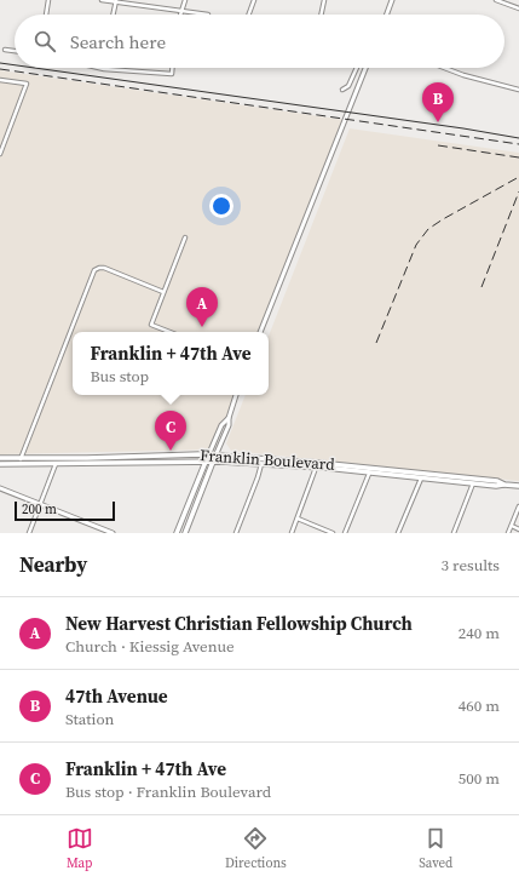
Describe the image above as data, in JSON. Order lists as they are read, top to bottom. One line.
{"streets":{"main road":["Franklin Boulevard"]},"scale_bar":"200 m","page":{"search":"Search here","pins":["B","A","C"],"popup":["Franklin + 47th Ave","Bus stop"],"scale":"200 m","heading":["Nearby","3 results"],"list":[{"mark":"A","name":"New Harvest Christian Fellowship Church","note":"Church · Kiessig Avenue","value":"240 m"},{"mark":"B","name":"47th Avenue","note":"Station","value":"460 m"},{"mark":"C","name":"Franklin + 47th Ave","note":"Bus stop · Franklin Boulevard","value":"500 m"}],"nav":["Map","Directions","Saved"]}}
